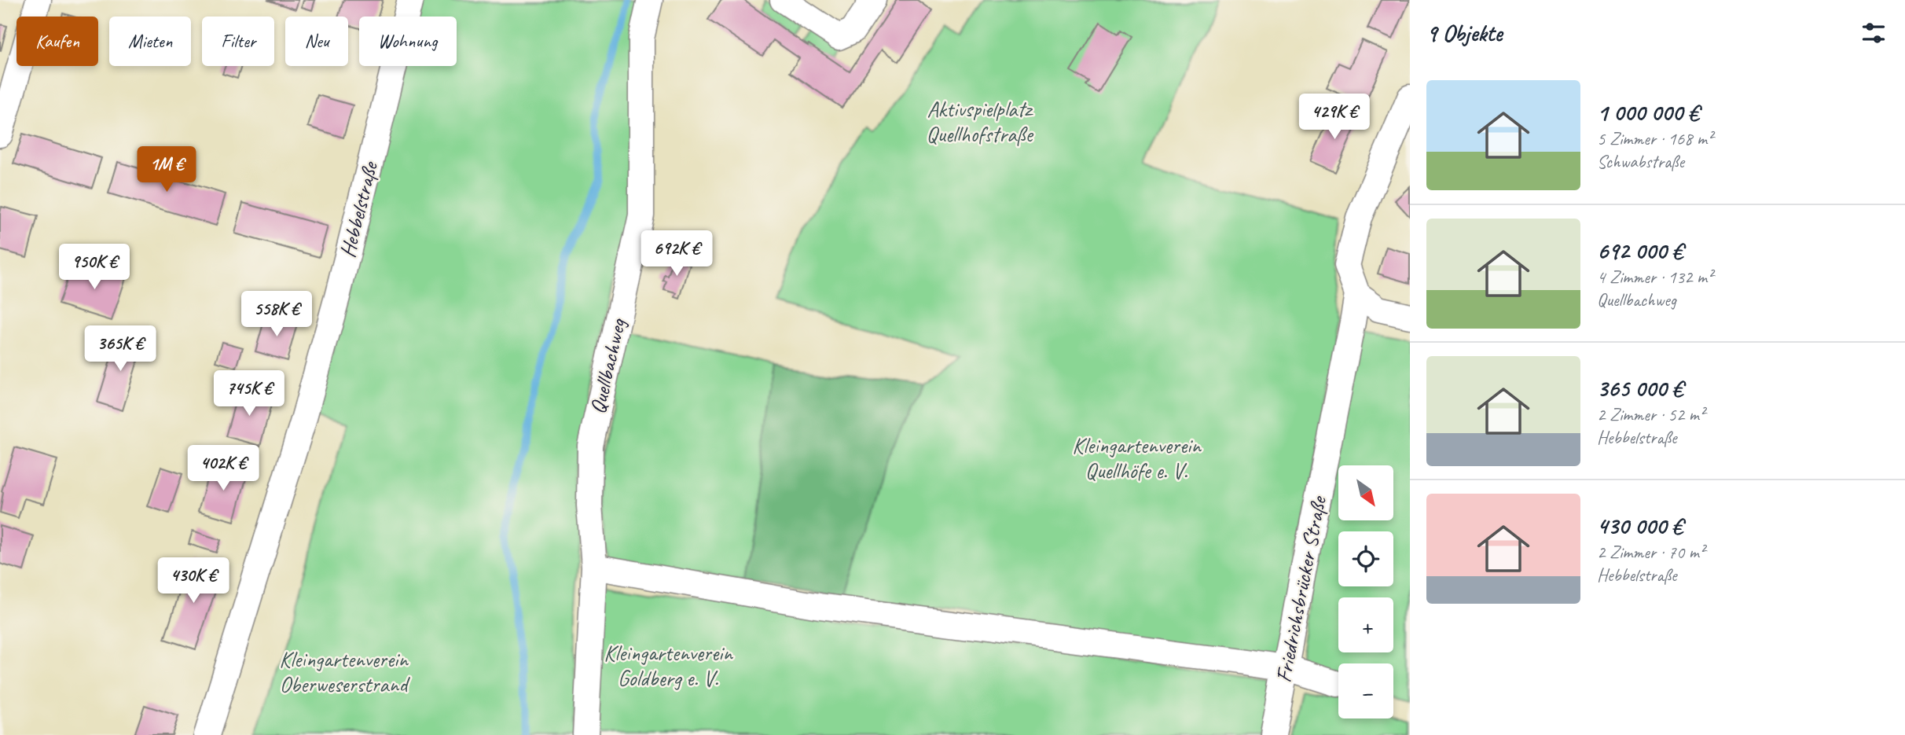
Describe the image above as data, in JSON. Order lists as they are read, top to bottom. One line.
{"streets":{"street":["Hebbelstraße","Quellbachweg","Friedrichsbrücker Straße"]},"parks":["Aktivspielplatz Quellhofstraße","Kleingartenverein Quellhöfe e. V.","Kleingartenverein Goldberg e. V.","Kleingartenverein Oberweserstrand"],"north":"bottom right","page":{"heading":"9 Objekte","chip":["Kaufen","Mieten","Filter","Neu","Wohnung"],"list":[{"name":"1 000 000 €","note":"5 Zimmer · 168 m² · Schwabstraße"},{"name":"692 000 €","note":"4 Zimmer · 132 m² · Quellbachweg"},{"name":"365 000 €","note":"2 Zimmer · 52 m² · Hebbelstraße"},{"name":"430 000 €","note":"2 Zimmer · 70 m² · Hebbelstraße"}],"price":["429K €","1M €","692K €","950K €","558K €","365K €","745K €","402K €","430K €"],"map_buttons":["+","−"]}}
